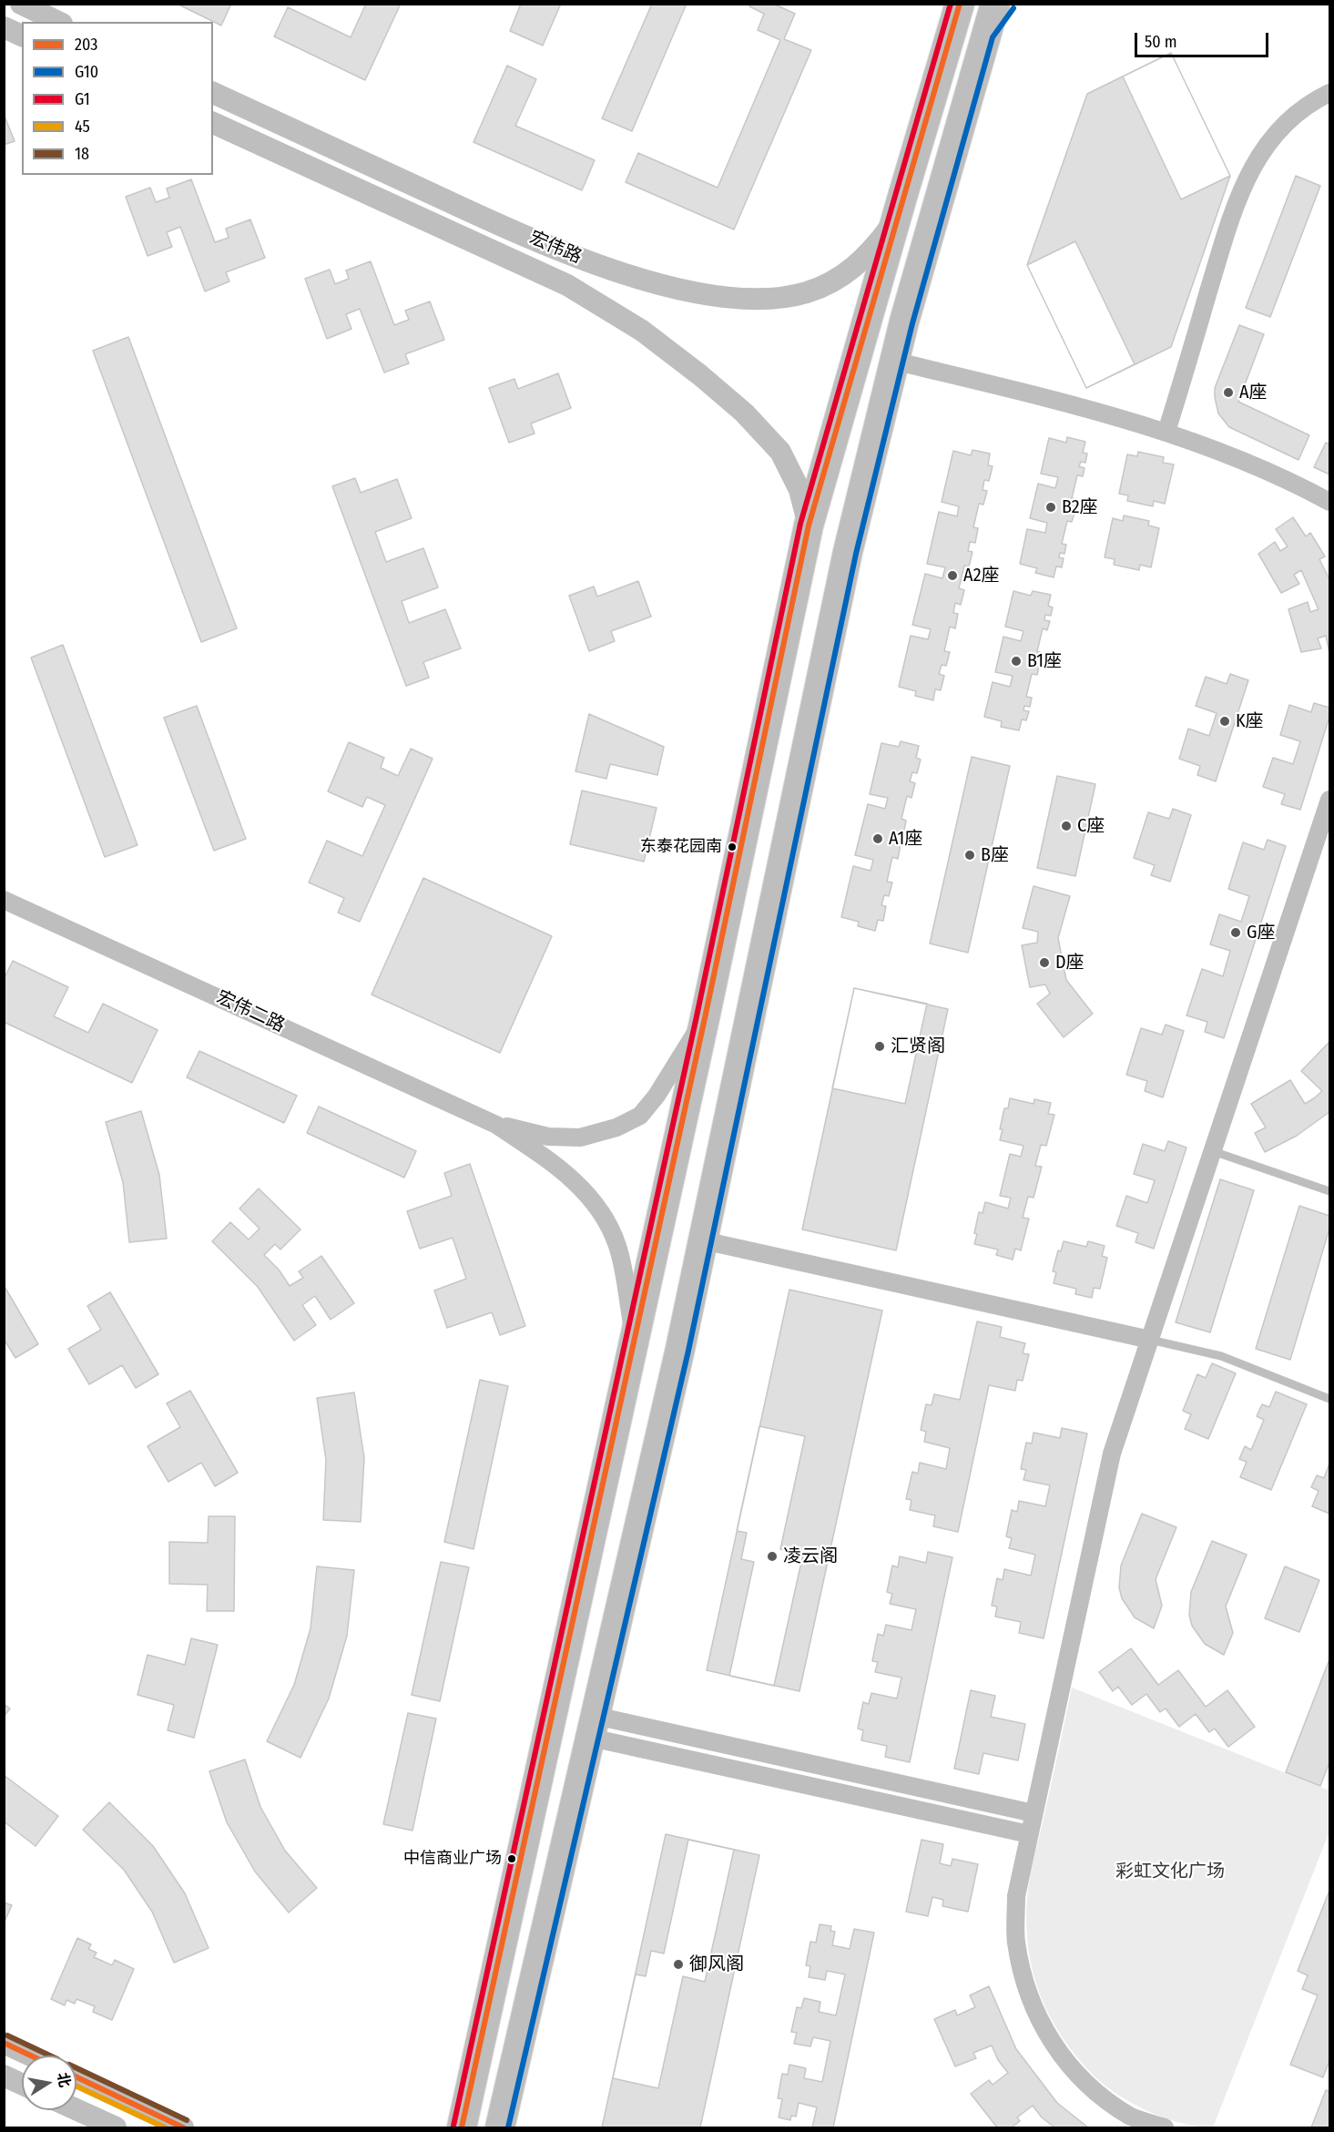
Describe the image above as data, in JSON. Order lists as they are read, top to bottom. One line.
{"streets":{"street":["宏伟路","宏伟二路"]},"parks":["彩虹文化广场"],"places":["A座","B2座","A2座","B1座","K座","C座","A1座","东泰花园南","B座","G座","D座","汇贤阁","凌云阁","中信商业广场","御风阁"],"lines":["transit line 203","transit line G1","transit line G10","transit line 18","transit line 45"],"legend":["203","G10","G1","45","18"],"scale_bar":"50 m","north":"right"}
